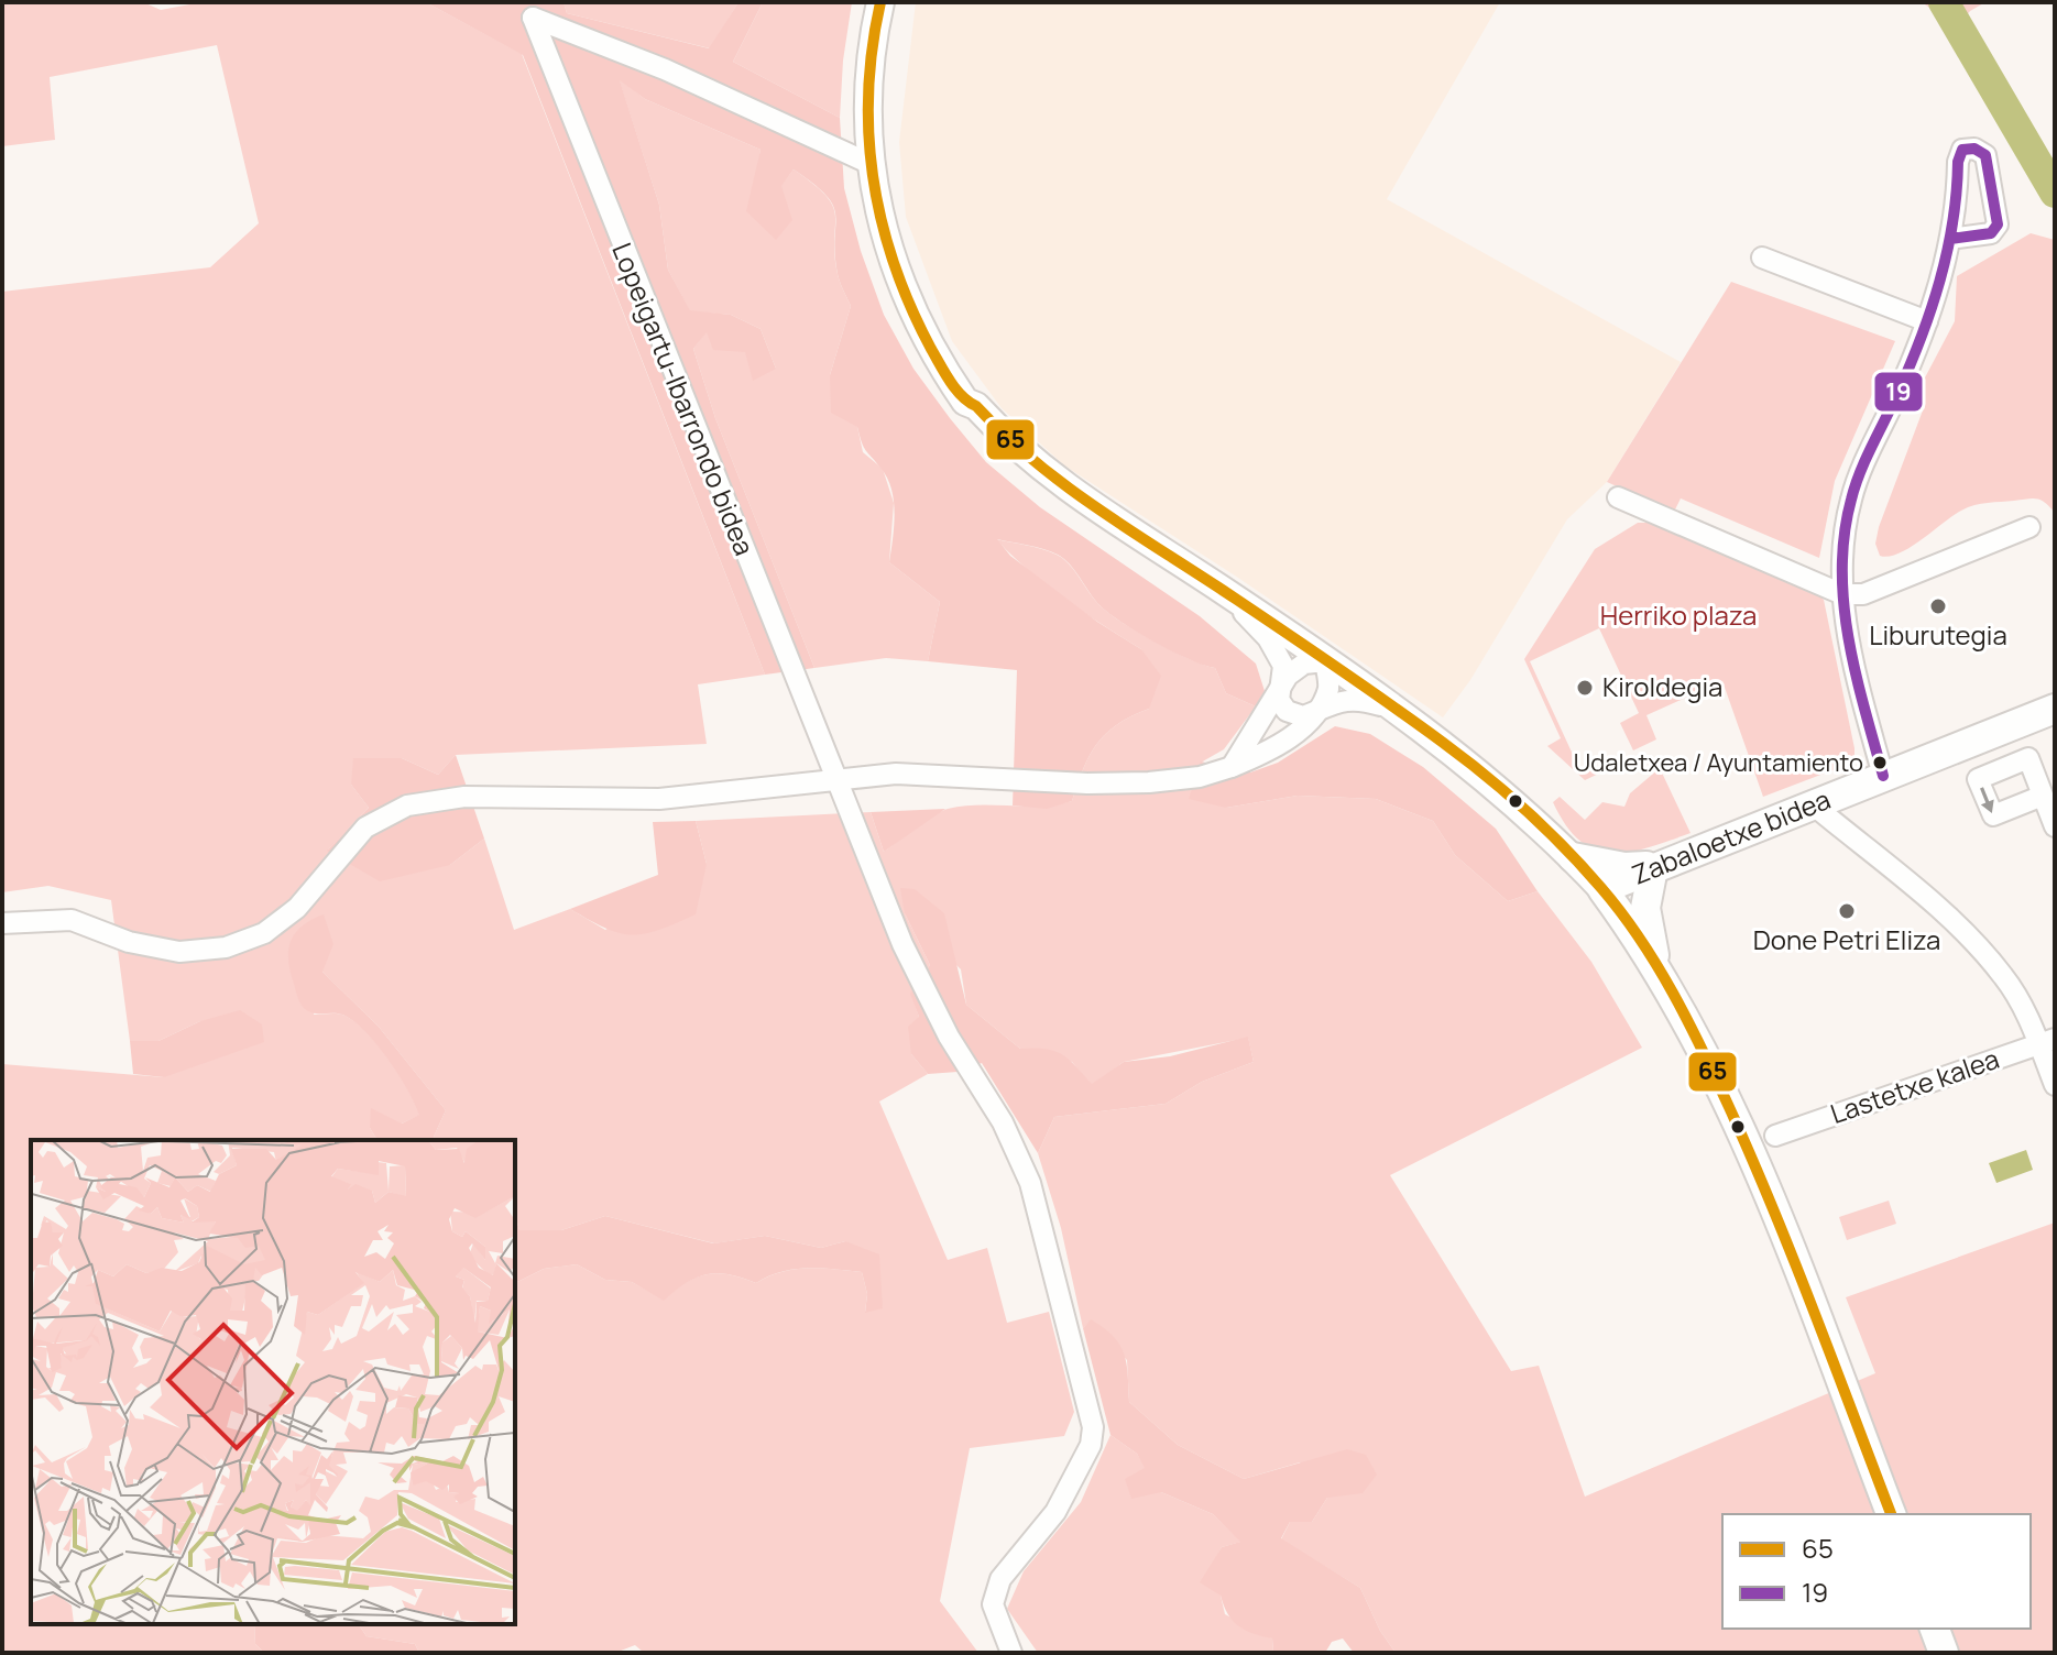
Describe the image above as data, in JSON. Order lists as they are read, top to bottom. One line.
{"streets":{"main road":["Zabaloetxe bidea"],"street":["Lopeigartu-Ibarrondo bidea","Lastetxe kalea"]},"parks":["Herriko plaza"],"places":["Liburutegia","Kiroldegia","Udaletxea / Ayuntamiento","Done Petri Eliza"],"lines":["transit line 65","transit line 19"],"legend":["65","19"]}
